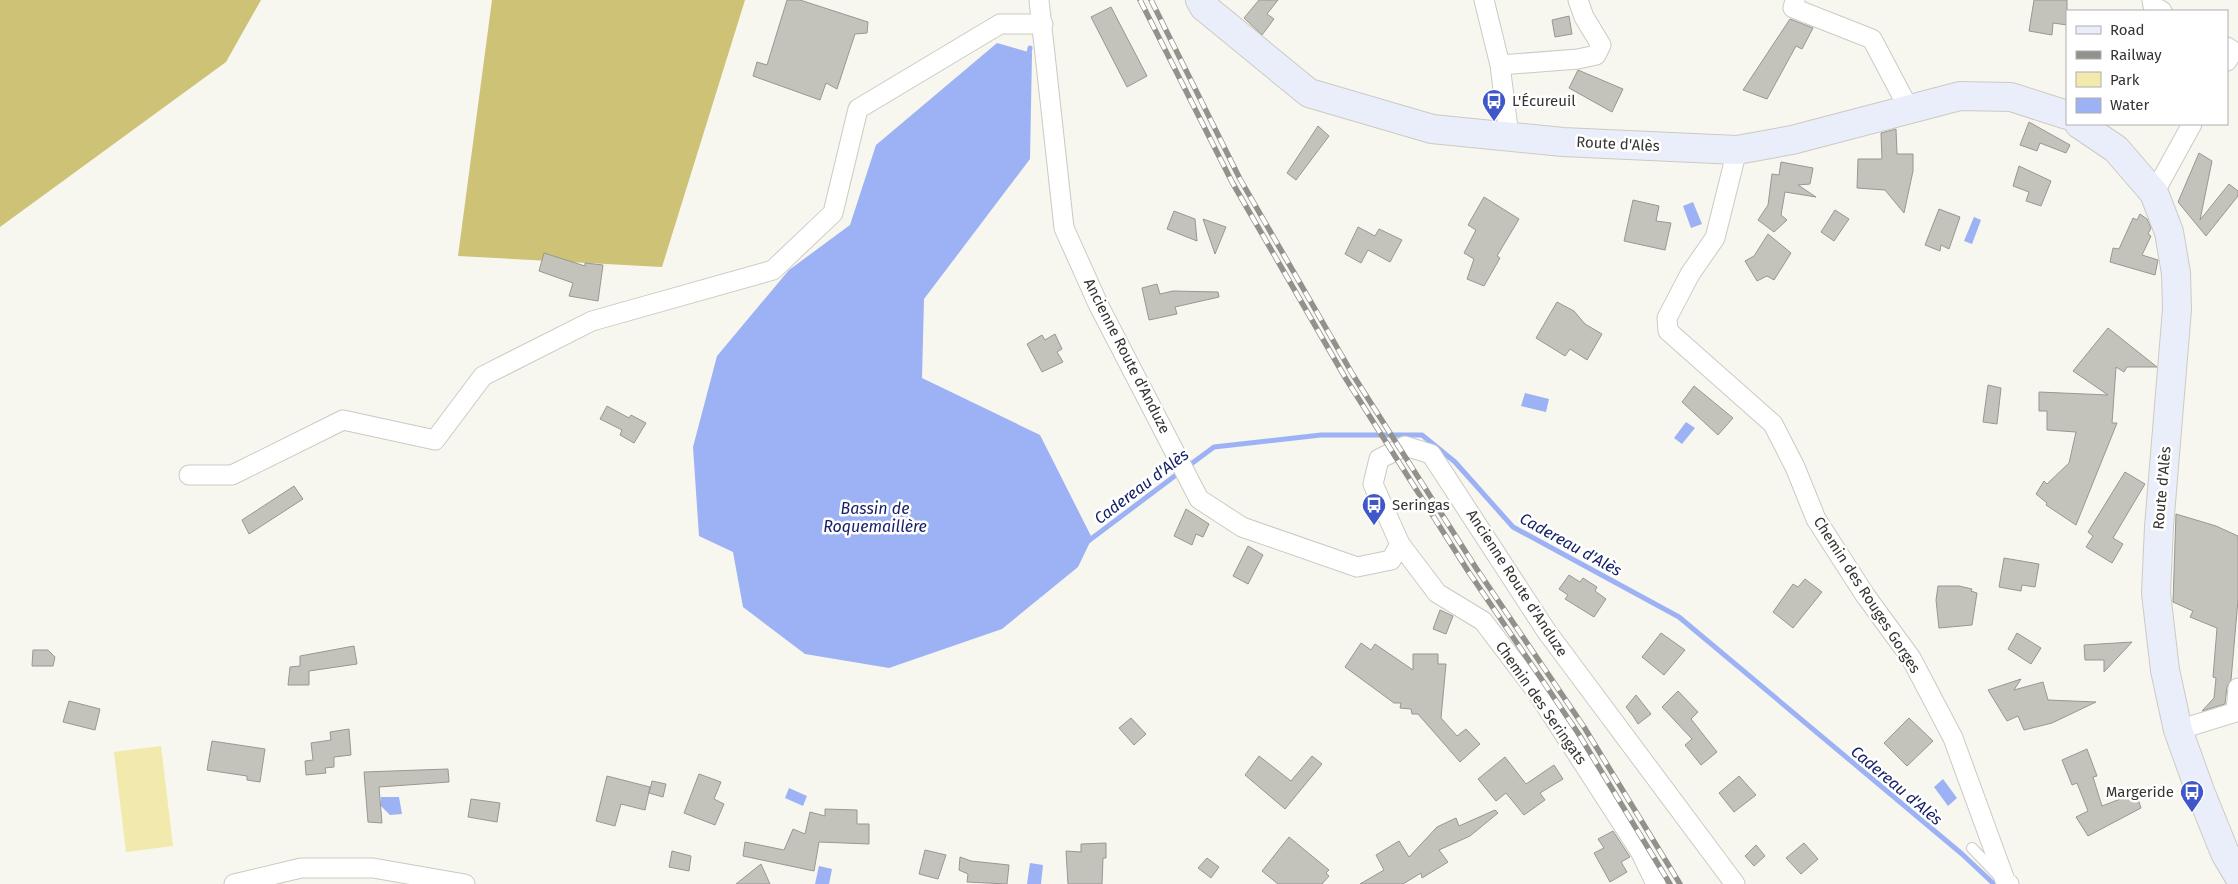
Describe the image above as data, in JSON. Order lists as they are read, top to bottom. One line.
{"streets":{"main road":["Route d'Alès"],"street":["Ancienne Route d'Anduze","Chemin des Rouges Gorges","Chemin des Seringats"]},"crossings":[["Route d'Alès","Chemin des Rouges Gorges"],["Ancienne Route d'Anduze","Chemin des Seringats"]],"water":["Cadereau d'Alès","Bassin de Roquemaillère"],"places":{"bus stop":["L'Écureuil","Seringas","Margeride"]},"legend":["Road","Railway","Park","Water"]}
